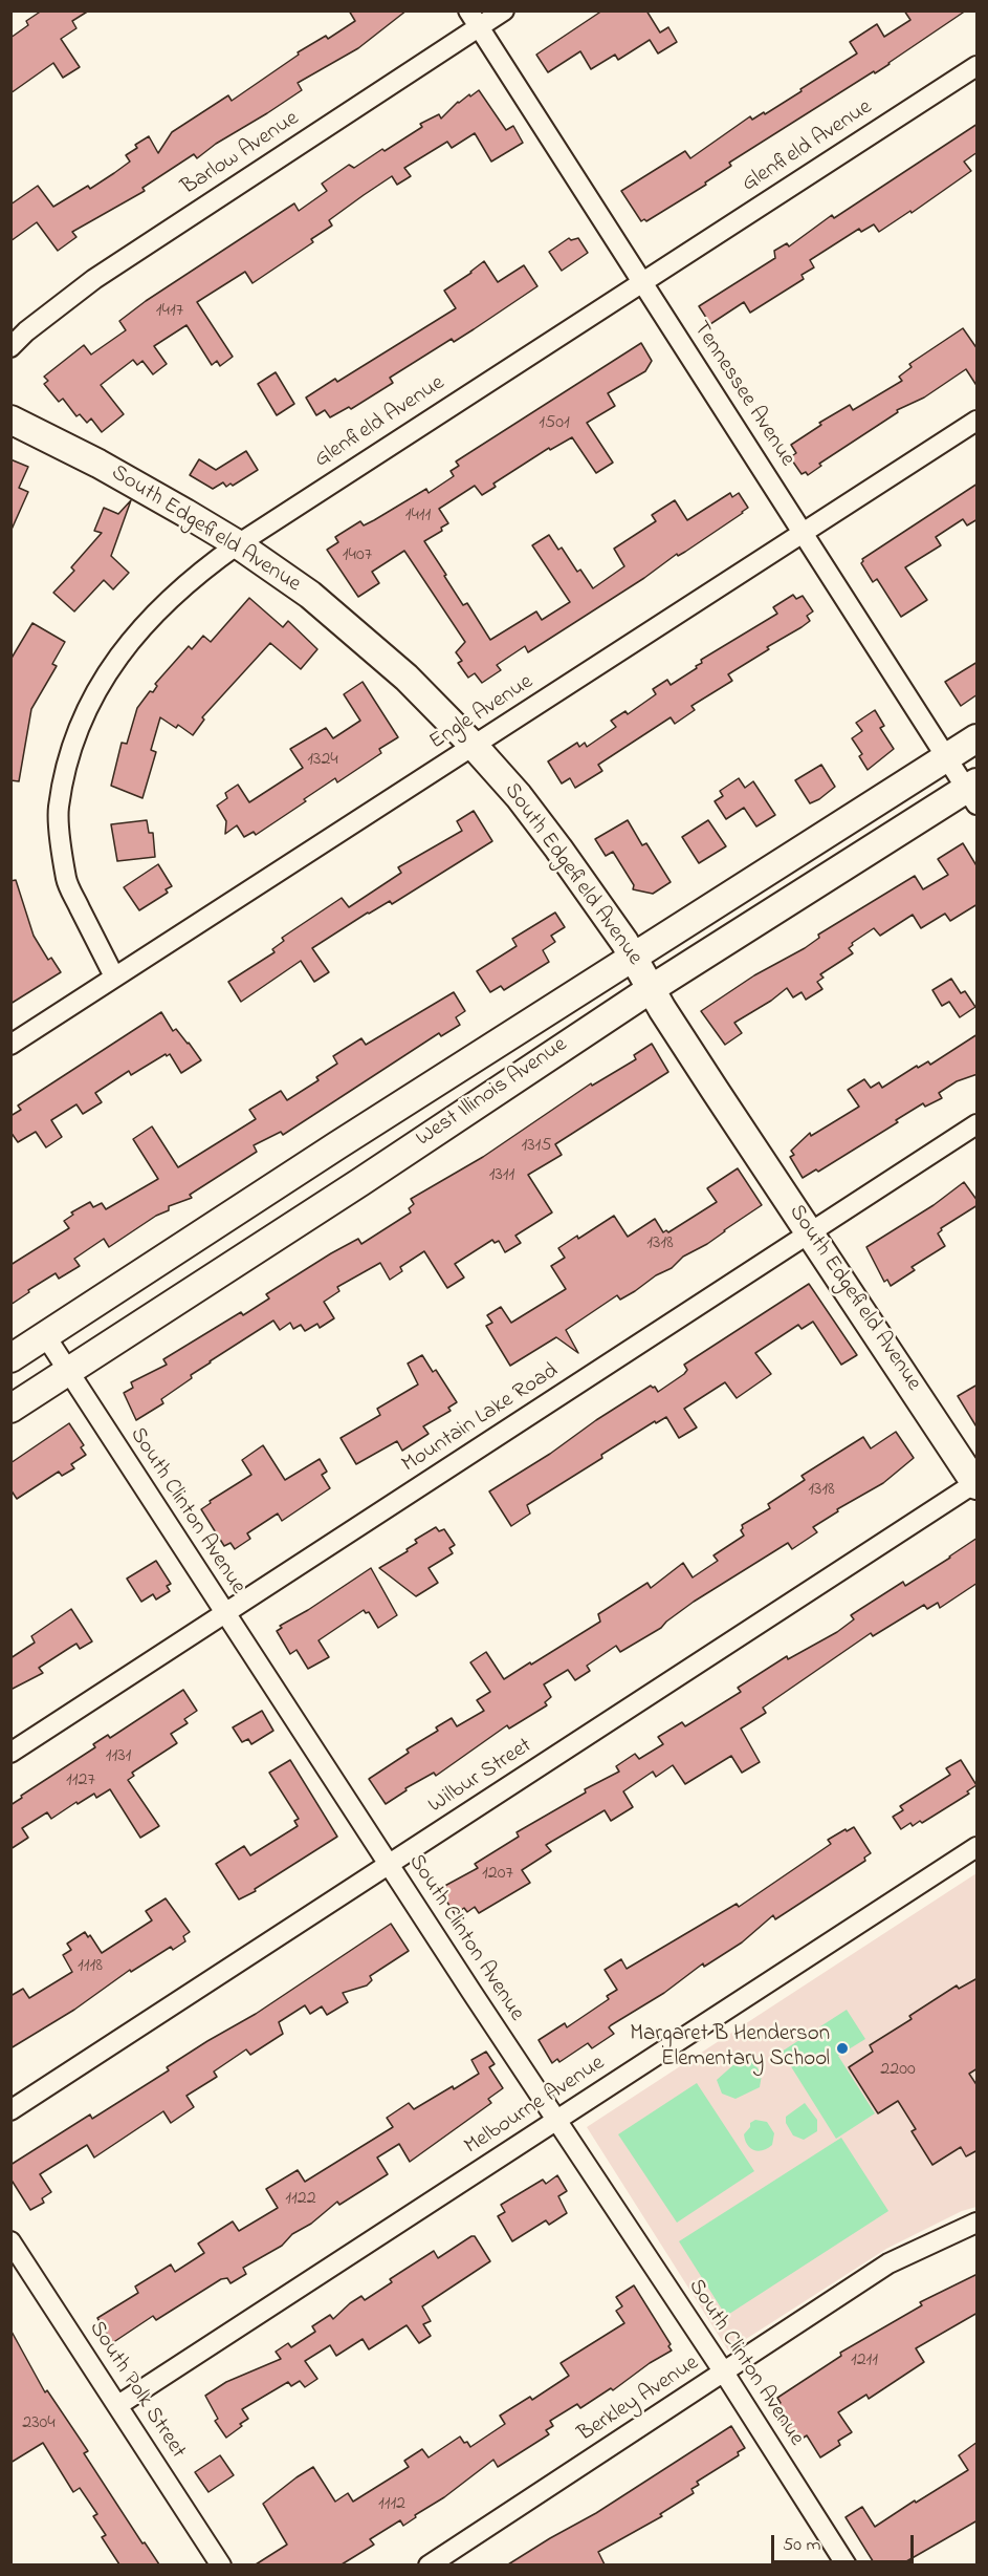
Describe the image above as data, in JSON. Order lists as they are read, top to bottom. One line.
{"streets":{"main road":["South Edgefield Avenue","West Illinois Avenue"],"street":["Glenfield Avenue","Barlow Avenue","Tennessee Avenue","Engle Avenue","Mountain Lake Road","South Clinton Avenue","Wilbur Street","Melbourne Avenue","South Polk Street","Berkley Avenue"]},"crossings":[["Glenfield Avenue","Tennessee Avenue"],["Glenfield Avenue","South Edgefield Avenue"],["Glenfield Avenue","Engle Avenue"],["Barlow Avenue","Tennessee Avenue"],["Tennessee Avenue","Engle Avenue"],["Tennessee Avenue","West Illinois Avenue"],["South Edgefield Avenue","Engle Avenue"],["South Edgefield Avenue","West Illinois Avenue"],["South Edgefield Avenue","Mountain Lake Road"],["South Edgefield Avenue","Wilbur Street"],["West Illinois Avenue","South Clinton Avenue"],["Mountain Lake Road","South Clinton Avenue"],["South Clinton Avenue","Wilbur Street"],["South Clinton Avenue","Melbourne Avenue"],["South Clinton Avenue","Berkley Avenue"],["Melbourne Avenue","South Polk Street"]],"places":["Margaret B Henderson Elementary School"],"house_numbers":["1417","1501","1411","1407","1324","1315","1311","1318","1318","1131","1127","1207","1118","2200","1122","1211","2304","1112"],"scale_bar":"50 m"}
